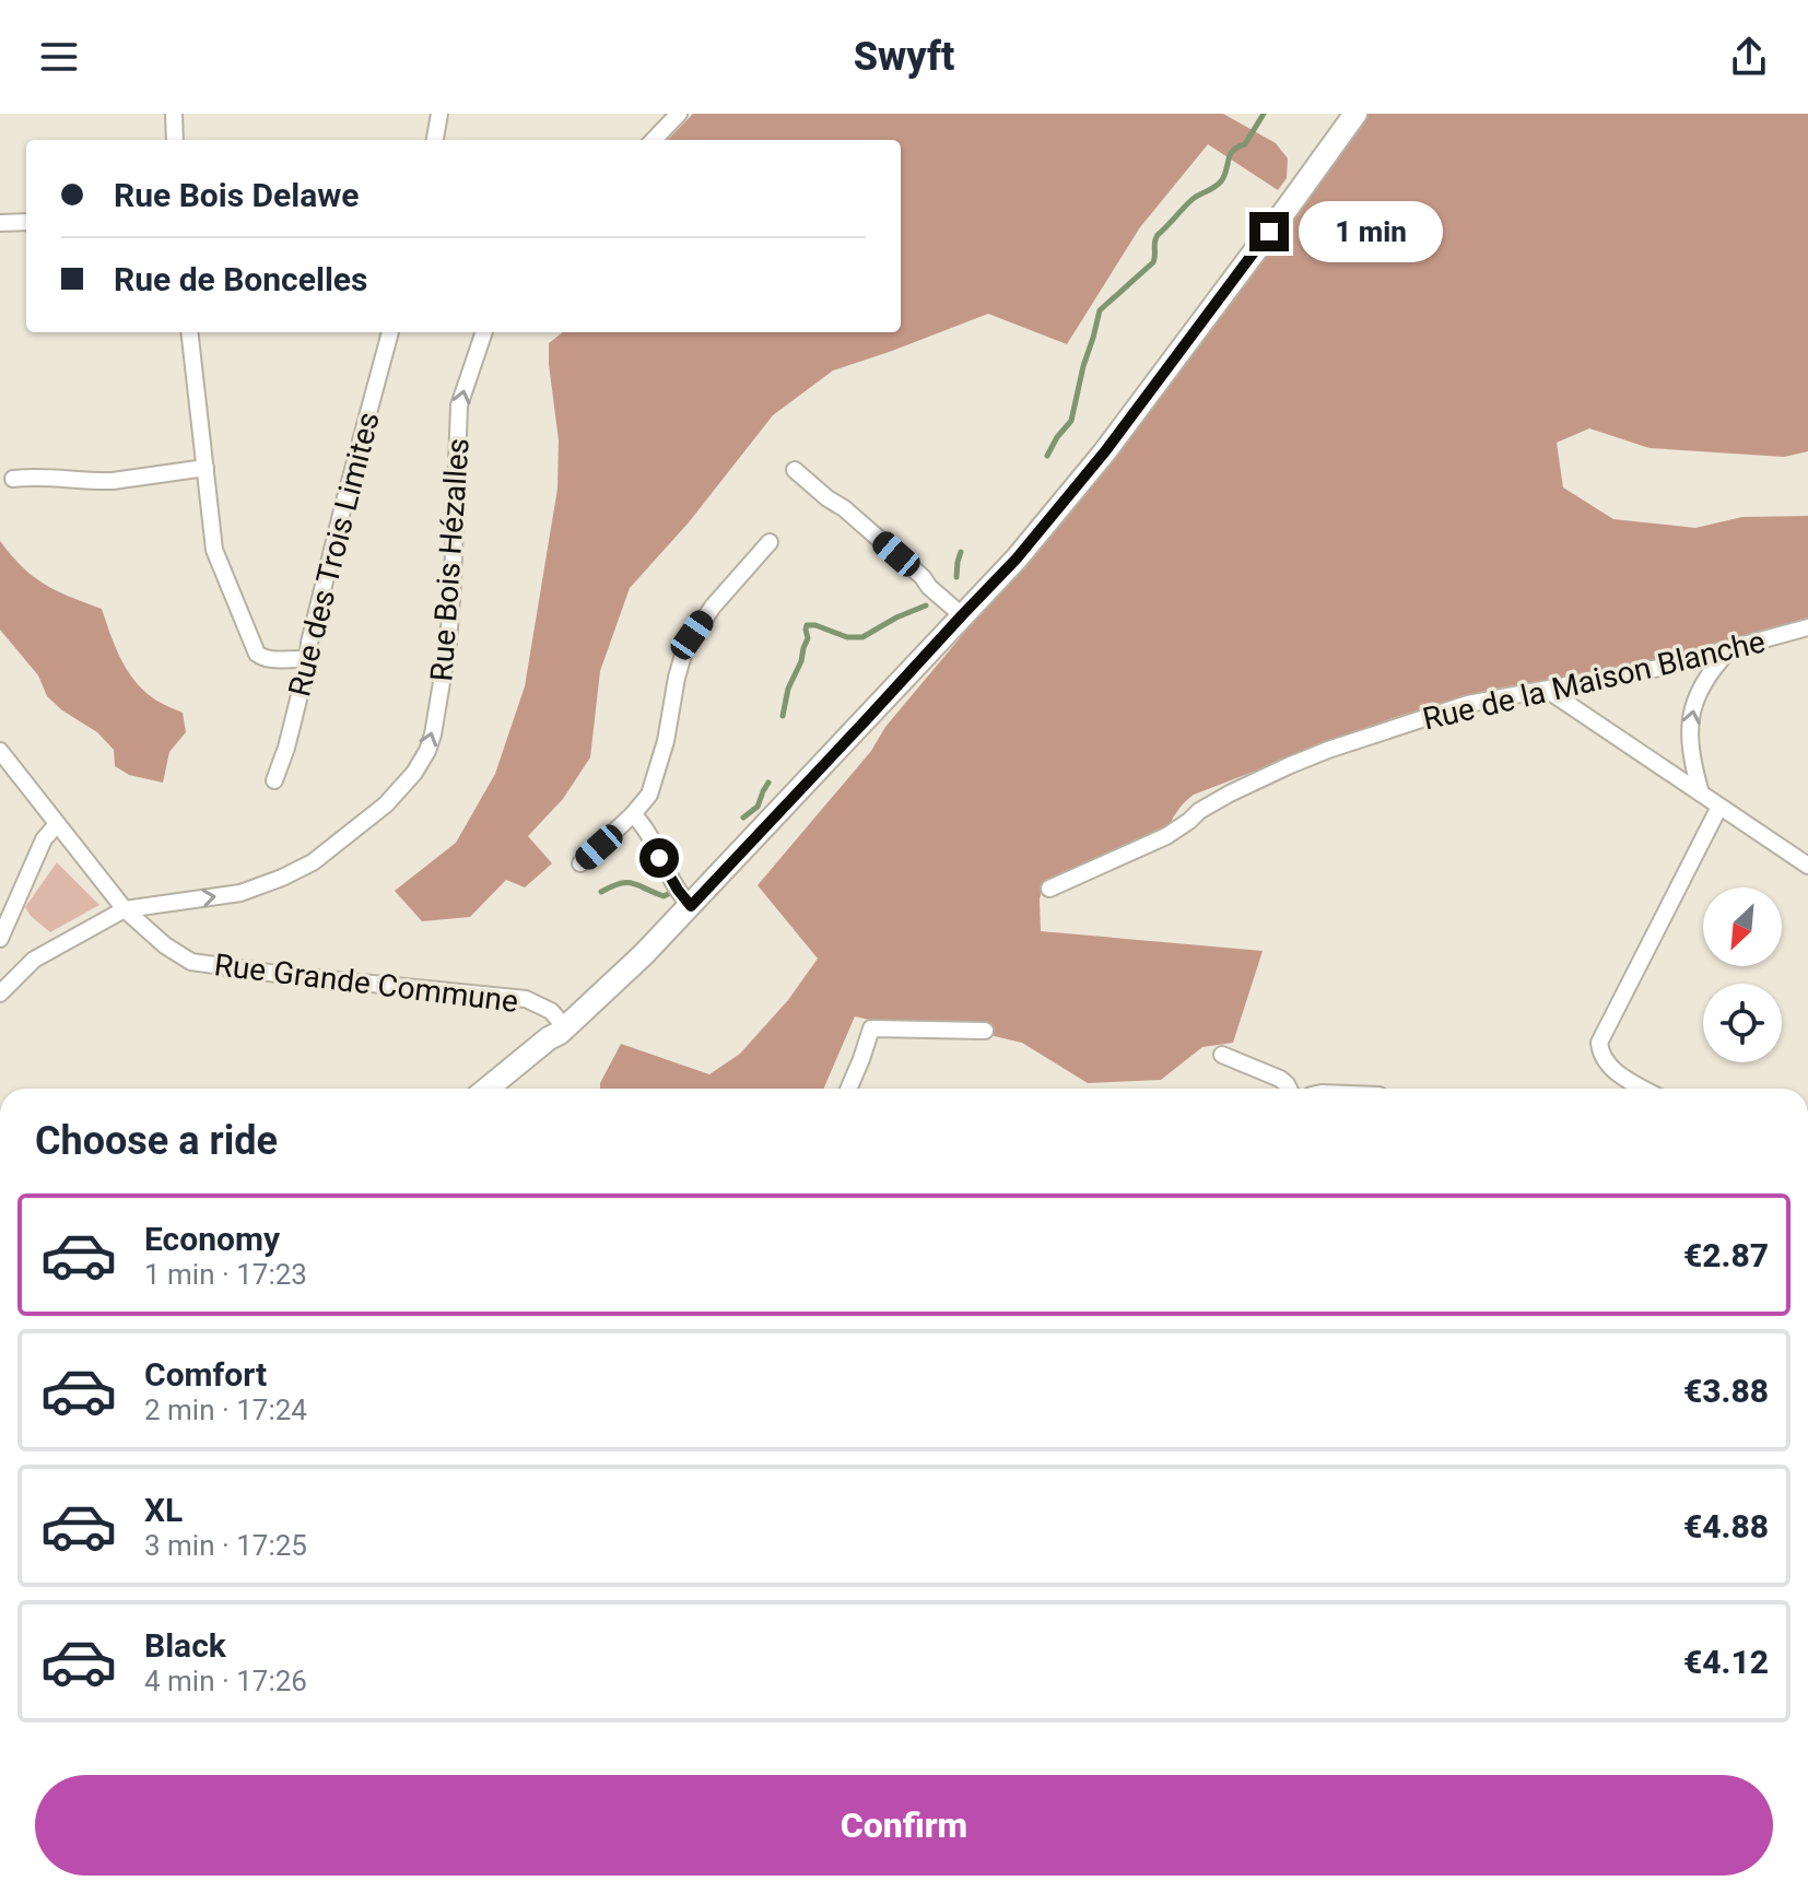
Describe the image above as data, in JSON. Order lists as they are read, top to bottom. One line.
{"streets":{"street":["Rue des Trois Limites","Rue Bois Hézalles","Rue de la Maison Blanche","Rue Grande Commune"]},"crossings":[["Rue Bois Hézalles","Rue Grande Commune"]],"one_way":["Rue Bois Hézalles"],"north":"bottom left","page":{"header":"Swyft","banner":["Rue Bois Delawe","Rue de Boncelles"],"bubble":"1 min","heading":"Choose a ride","list":[{"name":"Economy","note":"1 min · 17:23","value":"€2.87"},{"name":"Comfort","note":"2 min · 17:24","value":"€3.88"},{"name":"XL","note":"3 min · 17:25","value":"€4.88"},{"name":"Black","note":"4 min · 17:26","value":"€4.12"}],"buttons":"Confirm"}}
